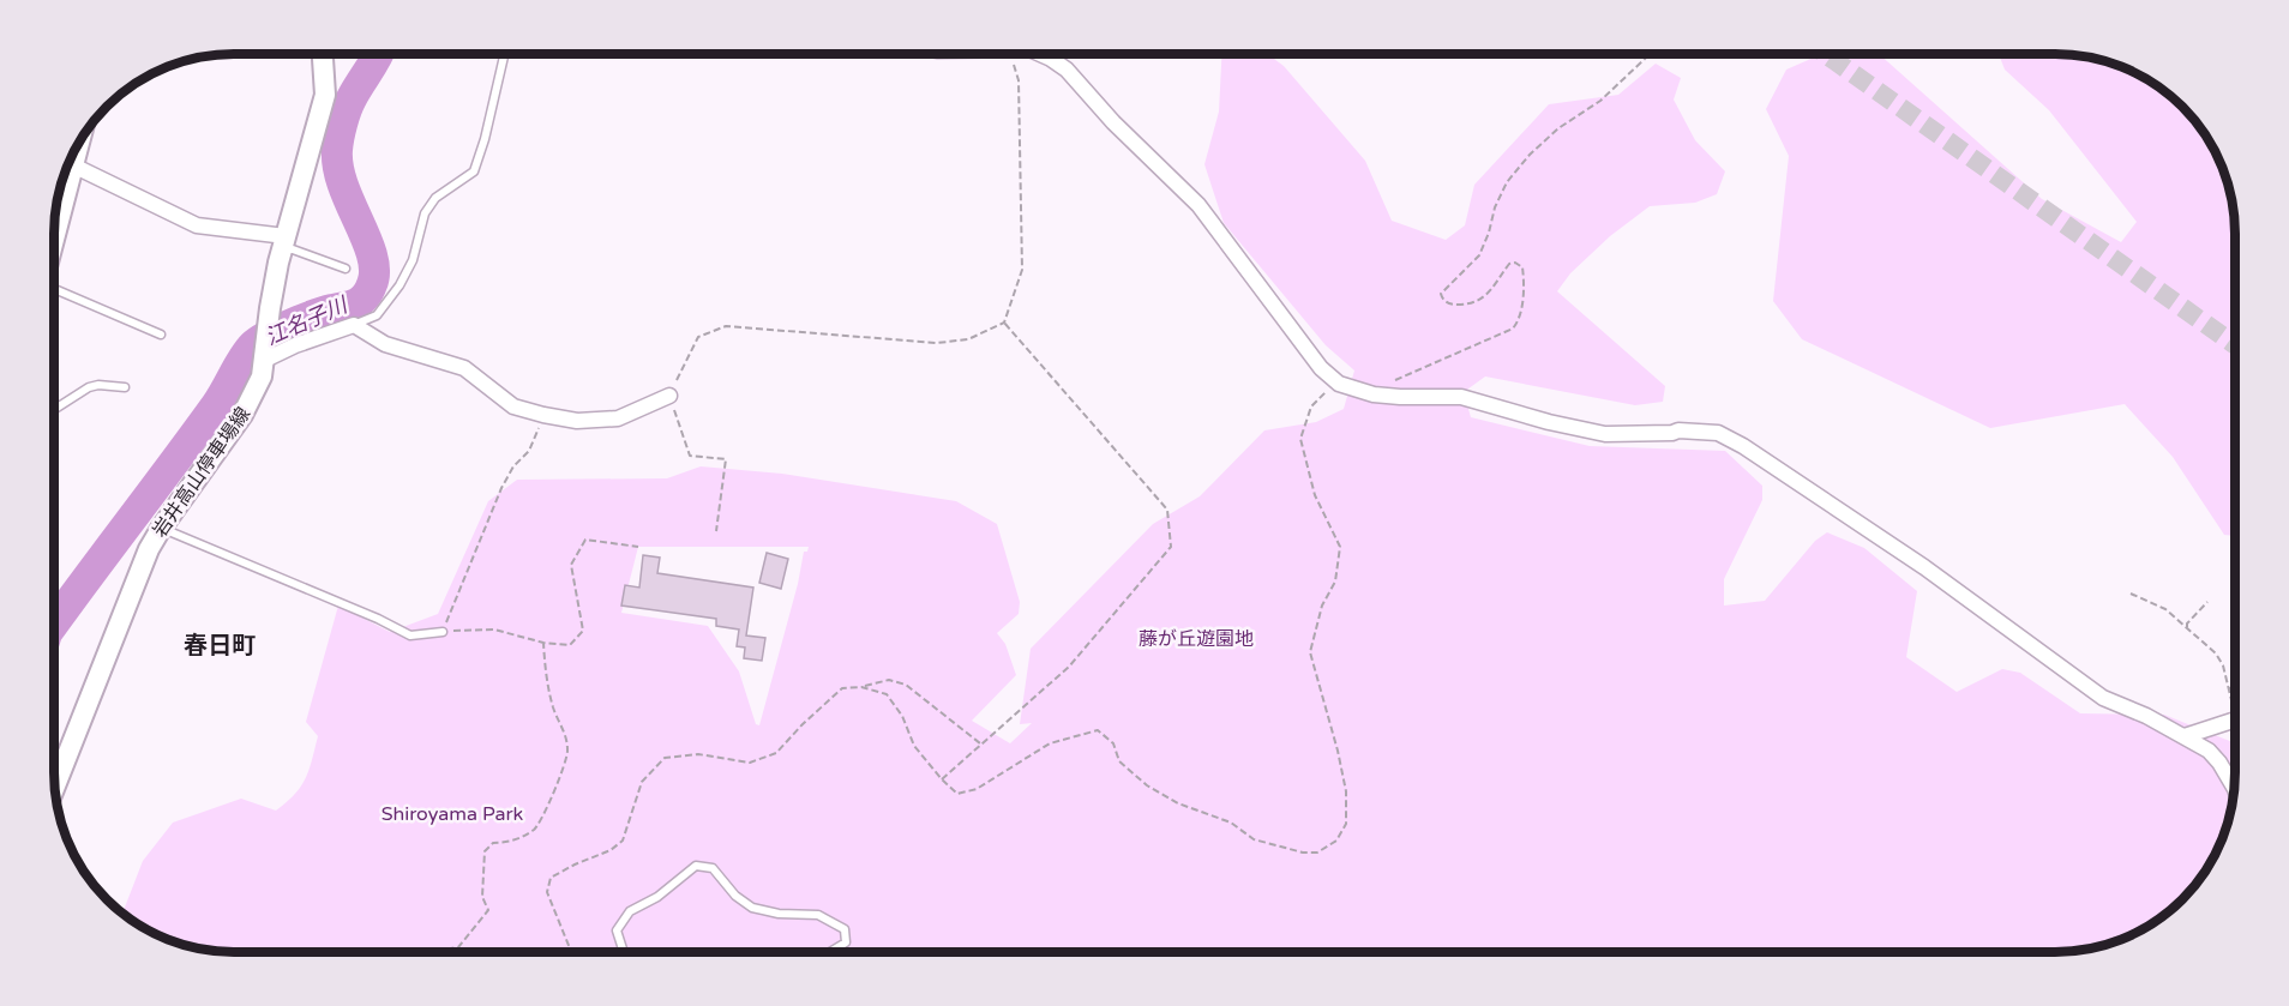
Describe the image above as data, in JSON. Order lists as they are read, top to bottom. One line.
{"streets":{"main road":["岩井高山停車場線"]},"districts":["春日町"],"water":["江名子川"],"parks":["藤が丘遊園地","Shiroyama Park"]}
